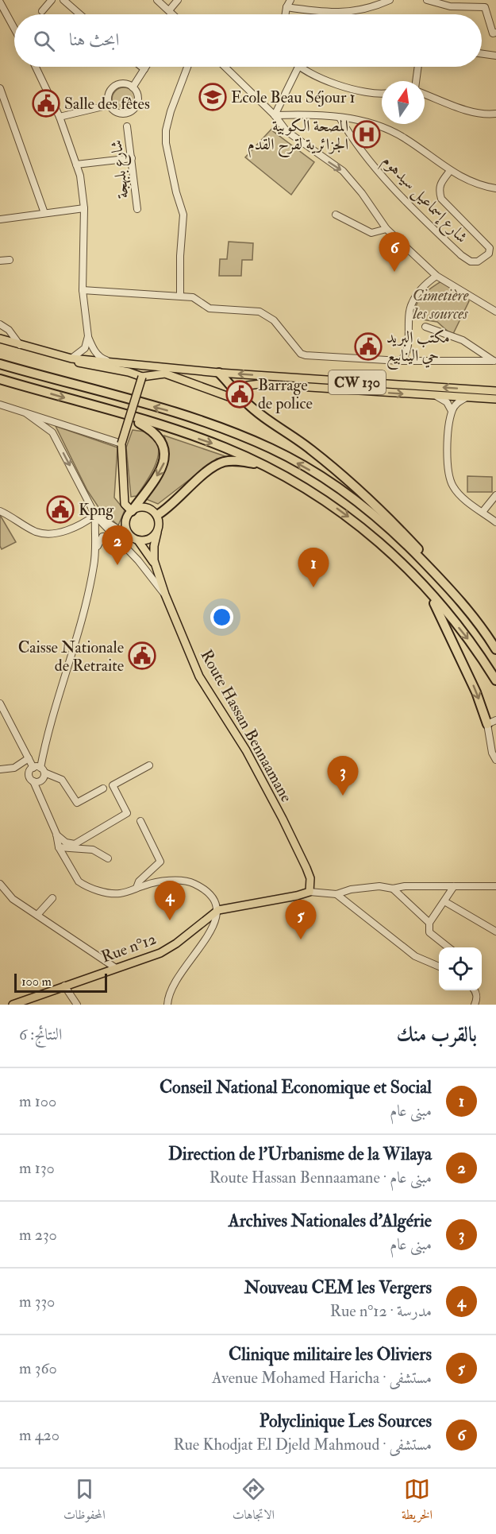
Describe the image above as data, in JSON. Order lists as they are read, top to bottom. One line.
{"streets":{"main road":["CW 130","Route Hassan Bennaamane","Rue n°12"],"street":["شارع بلبهجة","شارع إسماعيل سيدهوم"]},"parks":["Cimetière les sources"],"places":{"school or university":["Ecole Beau Séjour 1"],"public building":["Salle des fêtes","مكتب البريد حي الينابيع","Barrage de police","Kpng","Caisse Nationale de Retraite"],"hospital":["المصحة الكوبية الجزائرية لقرح القدم"]},"scale_bar":"100 m","north":"top","page":{"search":"ابحث هنا","pins":["6","2","1","3","4","5"],"scale":"100 m","heading":["بالقرب منك","النتائج: 6"],"list":[{"mark":"1","name":"Conseil National Economique et Social","note":"مبنى عام","value":"100 m"},{"mark":"2","name":"Direction de l'Urbanisme de la Wilaya","note":"مبنى عام · Route Hassan Bennaamane","value":"130 m"},{"mark":"3","name":"Archives Nationales d'Algérie","note":"مبنى عام","value":"230 m"},{"mark":"4","name":"Nouveau CEM les Vergers","note":"مدرسة · Rue n°12","value":"330 m"},{"mark":"5","name":"Clinique militaire les Oliviers","note":"مستشفى · Avenue Mohamed Haricha","value":"360 m"},{"mark":"6","name":"Polyclinique Les Sources","note":"مستشفى · Rue Khodjat El Djeld Mahmoud","value":"420 m"}],"nav":["الخريطة","الاتجاهات","المحفوظات"]}}
